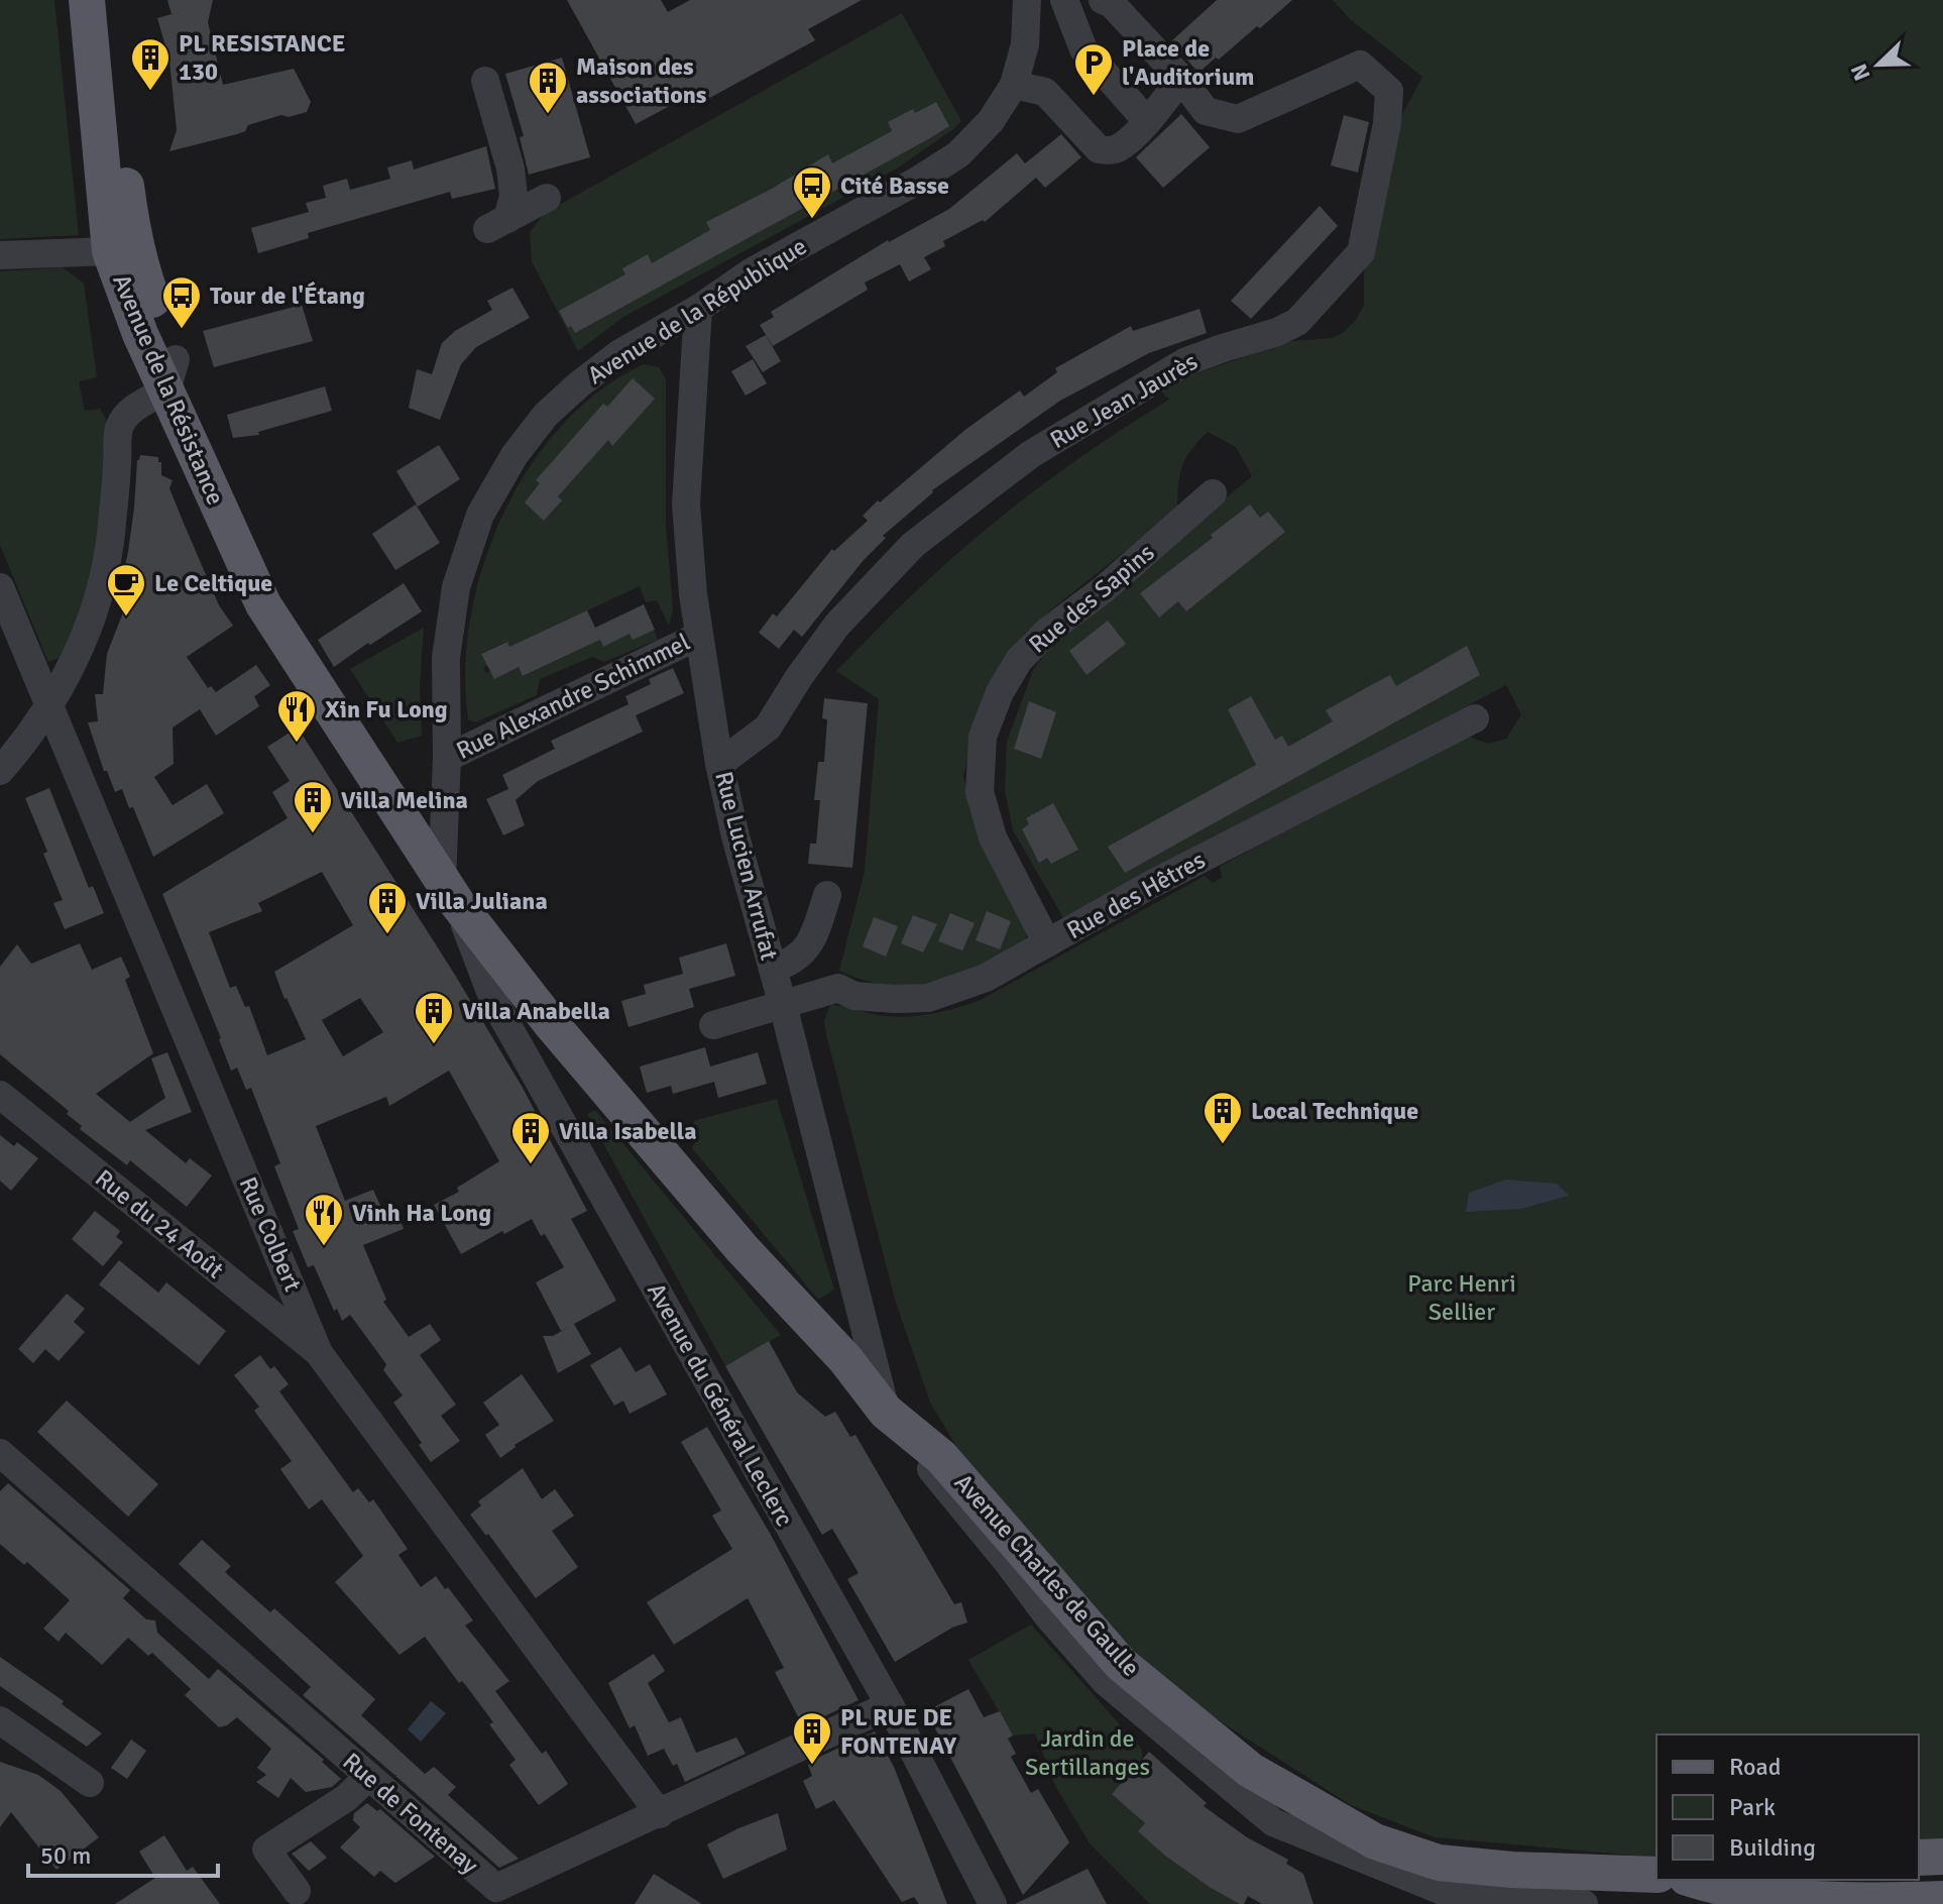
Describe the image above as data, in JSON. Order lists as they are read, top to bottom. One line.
{"streets":{"main road":["Avenue de la Résistance","Avenue Charles de Gaulle"],"street":["Avenue de la République","Rue Jean Jaurès","Rue des Sapins","Rue Alexandre Schimmel","Rue Lucien Arrufat","Rue des Hêtres","Rue du 24 Août","Rue Colbert","Avenue du Général Leclerc","Rue de Fontenay"]},"crossings":[["Avenue de la République","Avenue de la Résistance"],["Avenue de la République","Rue Alexandre Schimmel"],["Avenue de la République","Rue Lucien Arrufat"],["Avenue de la République","Avenue du Général Leclerc"],["Avenue de la République","Avenue Charles de Gaulle"],["Avenue de la Résistance","Avenue du Général Leclerc"],["Avenue de la Résistance","Avenue Charles de Gaulle"],["Rue Jean Jaurès","Rue Lucien Arrufat"],["Rue des Sapins","Rue des Hêtres"],["Rue Alexandre Schimmel","Rue Lucien Arrufat"],["Rue Lucien Arrufat","Rue des Hêtres"],["Rue Lucien Arrufat","Avenue Charles de Gaulle"],["Rue du 24 Août","Rue Colbert"],["Rue Colbert","Rue de Fontenay"],["Avenue du Général Leclerc","Avenue Charles de Gaulle"],["Avenue du Général Leclerc","Rue de Fontenay"]],"parks":["Parc Henri Sellier","Jardin de Sertillanges"],"places":{"building":["PL RESISTANCE 130","Maison des associations","Villa Melina","Villa Juliana","Villa Anabella","Local Technique","Villa Isabella","PL RUE DE FONTENAY"],"parking":["Place de l'Auditorium"],"bus stop":["Cité Basse","Tour de l'Étang"],"cafe":["Le Celtique"],"restaurant":["Xin Fu Long","Vinh Ha Long"]},"legend":["Road","Park","Building"],"scale_bar":"50 m","north":"bottom left"}
